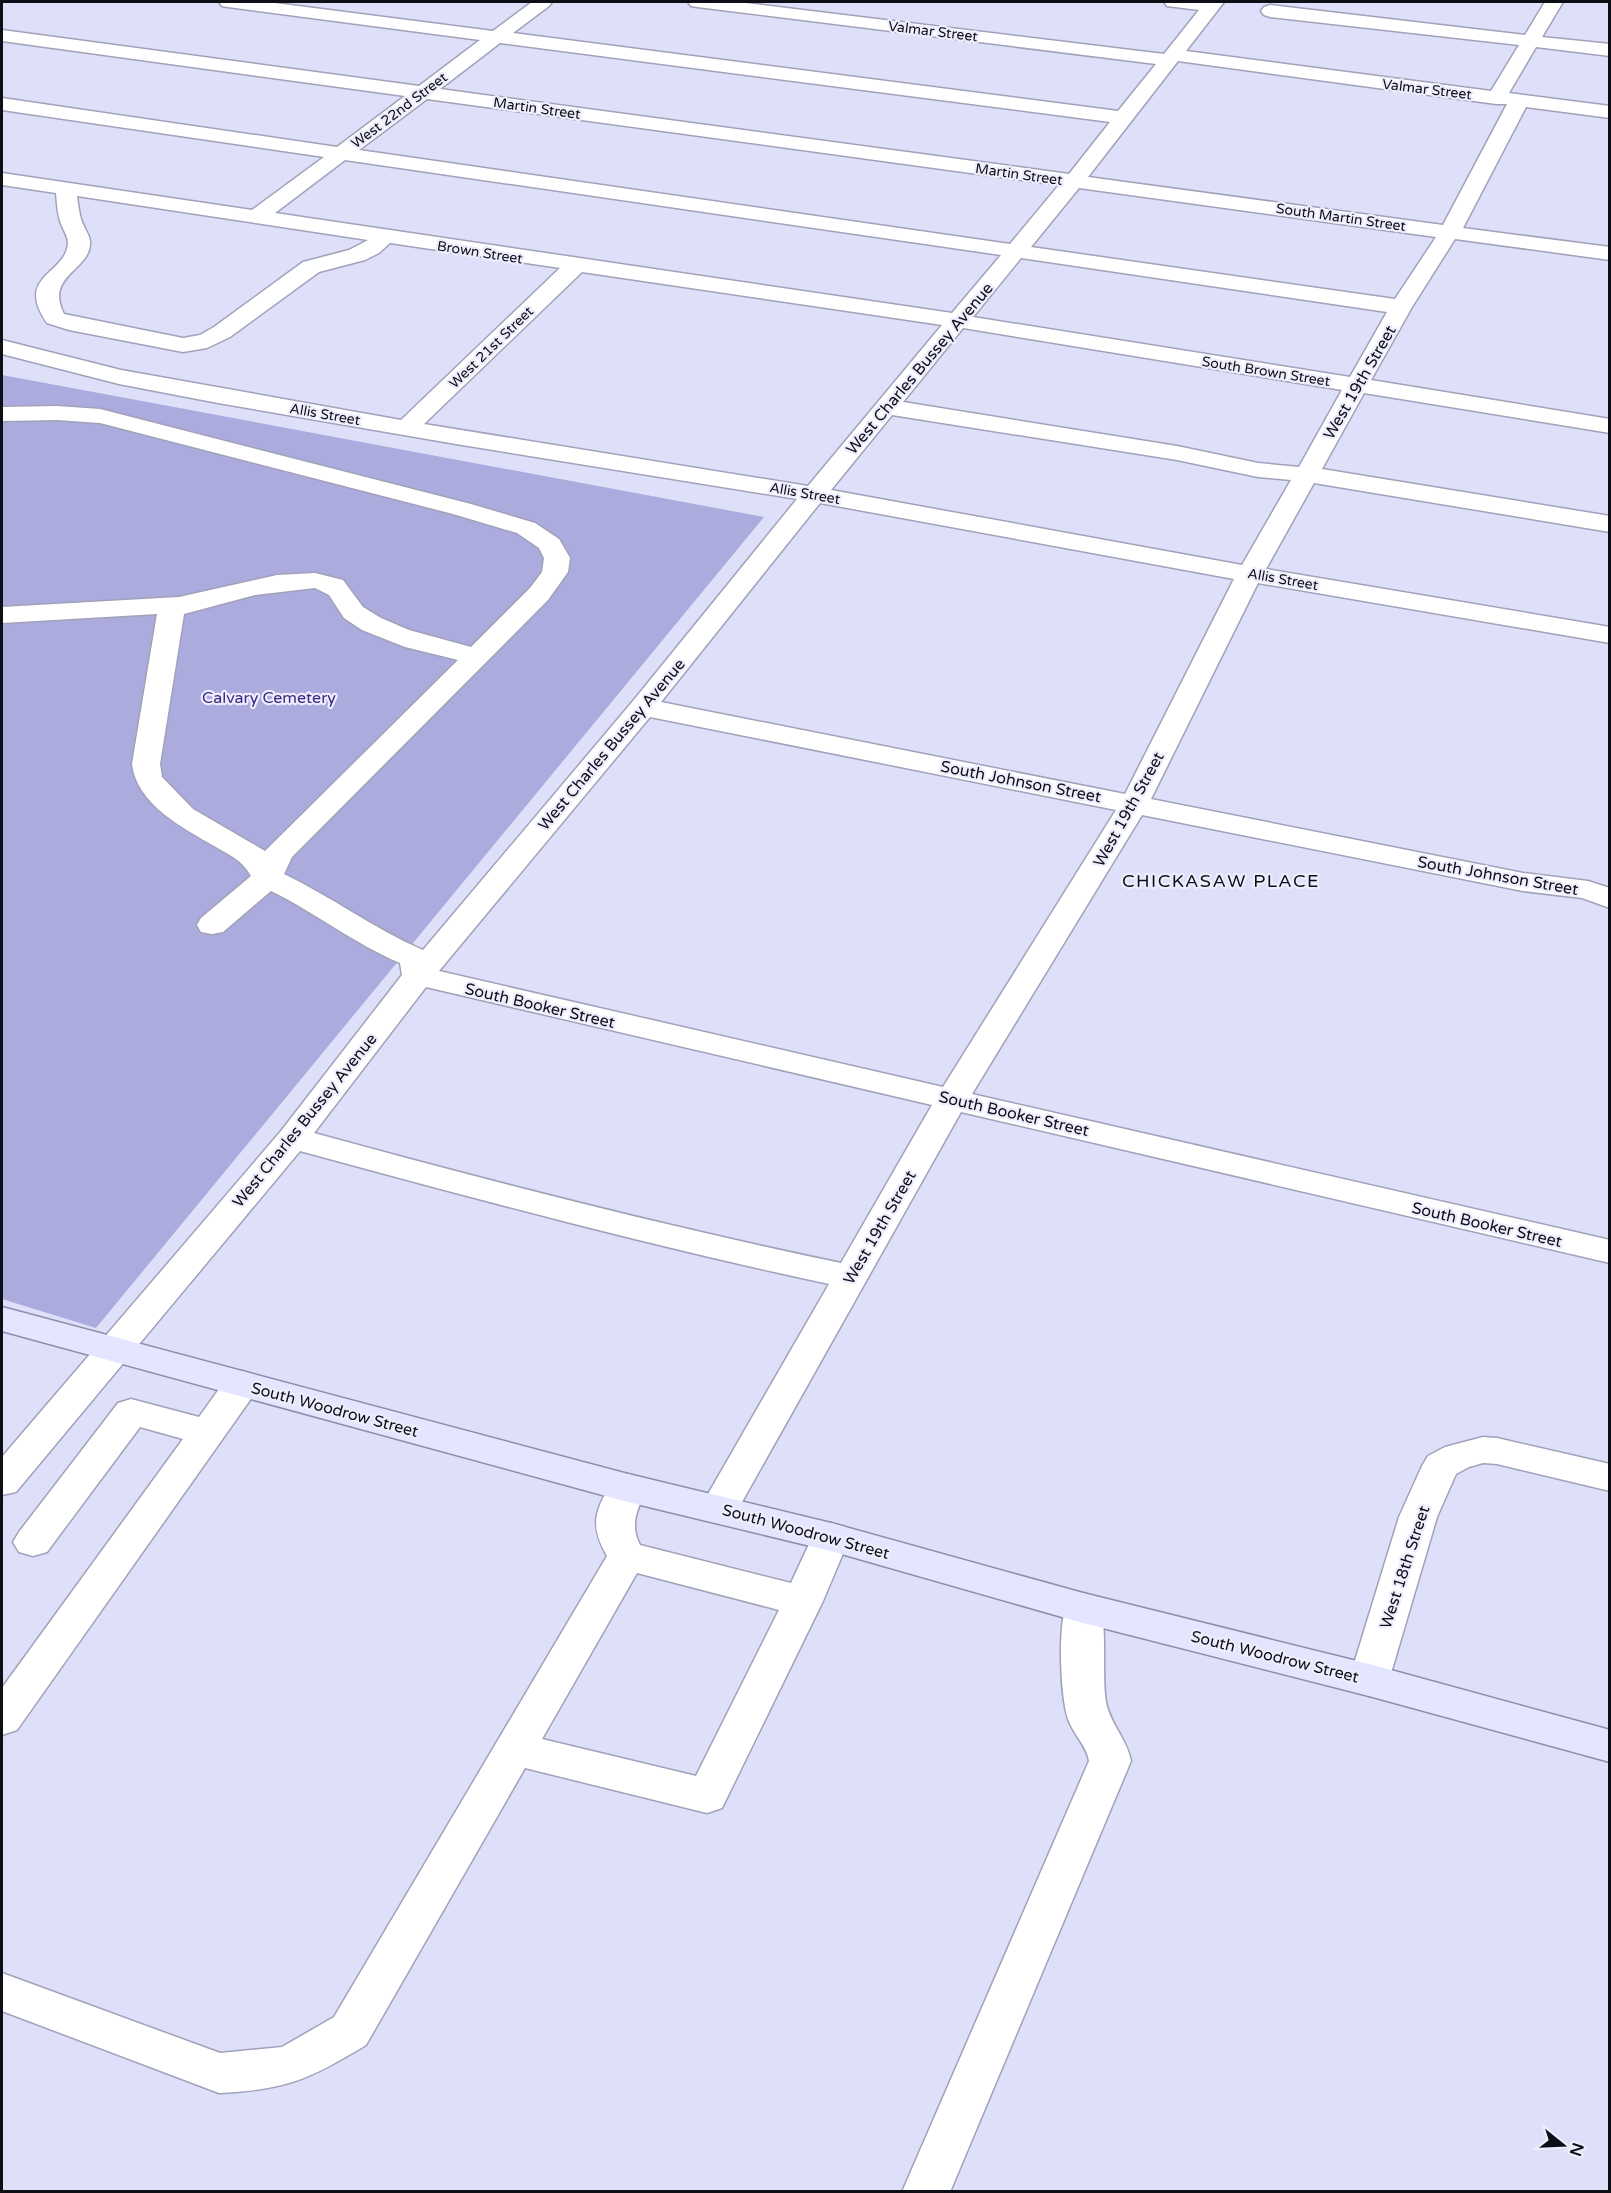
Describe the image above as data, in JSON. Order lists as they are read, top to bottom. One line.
{"streets":{"main road":["South Woodrow Street"],"street":["Valmar Street","Martin Street","West 22nd Street","South Martin Street","Brown Street","West 21st Street","West Charles Bussey Avenue","South Brown Street","West 19th Street","Allis Street","South Johnson Street","South Booker Street","West 18th Street"]},"crossings":[["Valmar Street","West Charles Bussey Avenue"],["Valmar Street","West 19th Street"],["Martin Street","West 22nd Street"],["Martin Street","South Martin Street"],["Martin Street","West Charles Bussey Avenue"],["West 22nd Street","Brown Street"],["South Martin Street","West Charles Bussey Avenue"],["South Martin Street","West 19th Street"],["Brown Street","West 21st Street"],["Brown Street","West Charles Bussey Avenue"],["Brown Street","South Brown Street"],["West 21st Street","Allis Street"],["West Charles Bussey Avenue","South Brown Street"],["West Charles Bussey Avenue","Allis Street"],["West Charles Bussey Avenue","South Johnson Street"],["West Charles Bussey Avenue","South Booker Street"],["West Charles Bussey Avenue","South Woodrow Street"],["South Brown Street","West 19th Street"],["West 19th Street","Allis Street"],["West 19th Street","South Johnson Street"],["West 19th Street","South Booker Street"],["West 19th Street","South Woodrow Street"],["South Woodrow Street","West 18th Street"]],"districts":["CHICKASAW PLACE"],"parks":["Calvary Cemetery"],"north":"right"}
